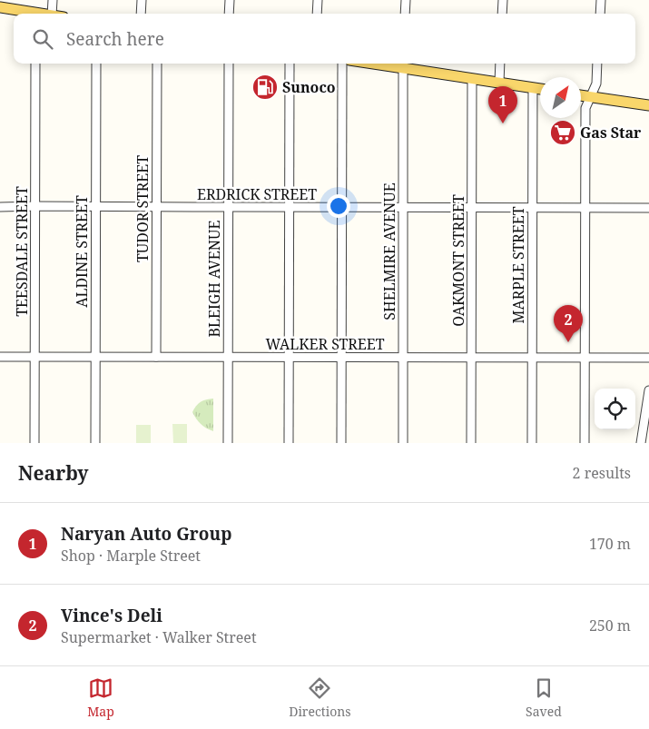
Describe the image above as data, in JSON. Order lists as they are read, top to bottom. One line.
{"streets":{"street":["ERDRICK STREET","TUDOR STREET","TEESDALE STREET","ALDINE STREET","SHELMIRE AVENUE","OAKMONT STREET","MARPLE STREET","BLEIGH AVENUE","WALKER STREET"]},"crossings":[["ERDRICK STREET","TUDOR STREET"],["ERDRICK STREET","TEESDALE STREET"],["ERDRICK STREET","ALDINE STREET"],["ERDRICK STREET","SHELMIRE AVENUE"],["ERDRICK STREET","OAKMONT STREET"],["ERDRICK STREET","MARPLE STREET"],["ERDRICK STREET","BLEIGH AVENUE"],["TUDOR STREET","WALKER STREET"],["TEESDALE STREET","WALKER STREET"],["ALDINE STREET","WALKER STREET"],["SHELMIRE AVENUE","WALKER STREET"],["OAKMONT STREET","WALKER STREET"],["MARPLE STREET","WALKER STREET"],["BLEIGH AVENUE","WALKER STREET"]],"places":{"fuel station":["Sunoco"],"supermarket":["Gas Star"]},"north":"top right","page":{"search":"Search here","pins":["1","2"],"heading":["Nearby","2 results"],"list":[{"mark":"1","name":"Naryan Auto Group","note":"Shop · Marple Street","value":"170 m"},{"mark":"2","name":"Vince's Deli","note":"Supermarket · Walker Street","value":"250 m"}],"nav":["Map","Directions","Saved"]}}
